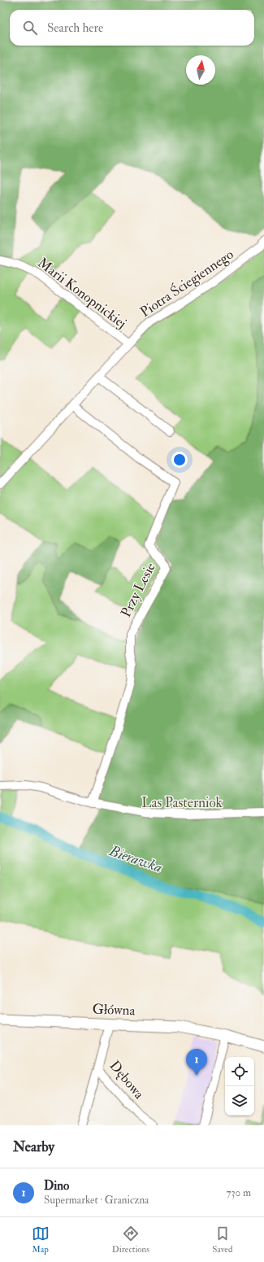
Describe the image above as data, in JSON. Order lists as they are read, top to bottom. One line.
{"streets":{"main road":["Główna"],"street":["Piotra Ściegiennego","Marii Konopnickiej","Przy Lesie","Dębowa"]},"crossings":[["Piotra Ściegiennego","Marii Konopnickiej"],["Piotra Ściegiennego","Przy Lesie"],["Główna","Dębowa"]],"water":["Bierawka"],"parks":["Las Pasterniok"],"north":"top","page":{"search":"Search here","pins":"1","heading":"Nearby","list":[{"mark":"1","name":"Dino","note":"Supermarket · Graniczna","value":"730 m"}],"nav":["Map","Directions","Saved"]}}
